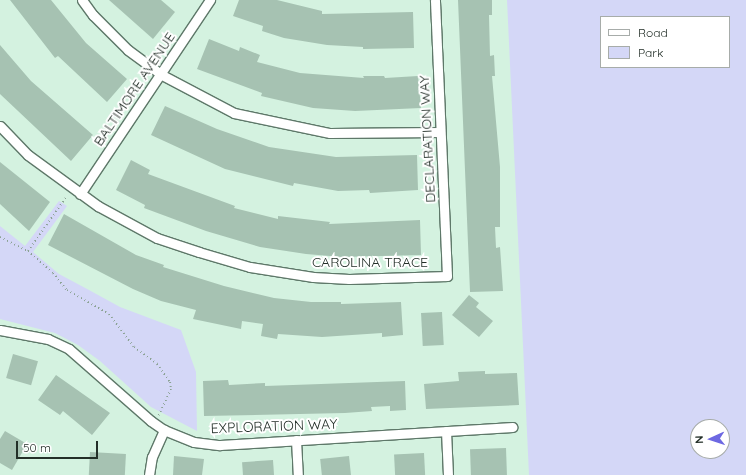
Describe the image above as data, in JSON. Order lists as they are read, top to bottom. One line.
{"streets":{"street":["BALTIMORE AVENUE","DECLARATION WAY","CAROLINA TRACE","EXPLORATION WAY"]},"crossings":[["BALTIMORE AVENUE","CAROLINA TRACE"],["DECLARATION WAY","CAROLINA TRACE"]],"legend":["Road","Park"],"scale_bar":"50 m","north":"left"}
